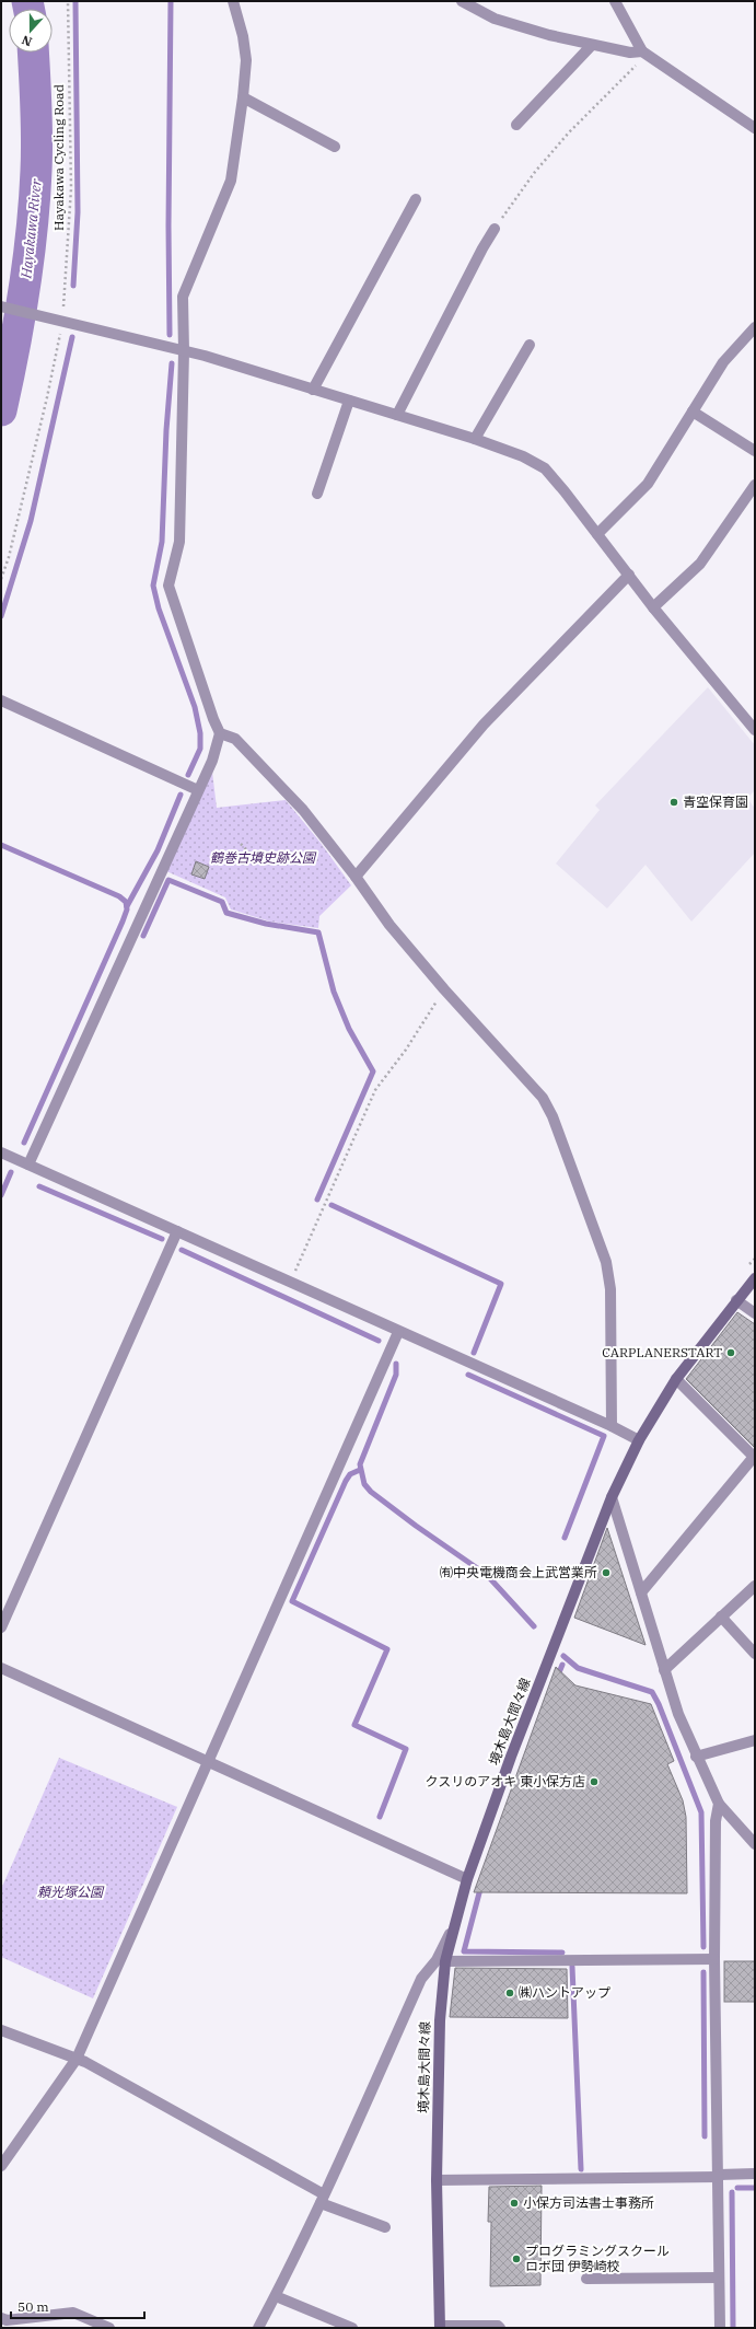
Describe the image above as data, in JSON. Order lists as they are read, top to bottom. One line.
{"streets":{"main road":["境木島大間々線"],"path":["Hayakawa Cycling Road"]},"water":["Hayakawa River"],"parks":["鶴巻古墳史跡公園","頼光塚公園"],"places":["青空保育園","CARPLANERSTART","㈲中央電機商会上武営業所","クスリのアオキ 東小保方店","㈱ハントアップ","小保方司法書士事務所","プログラミングスクール ロボ団 伊勢崎校"],"scale_bar":"50 m","north":"bottom"}
